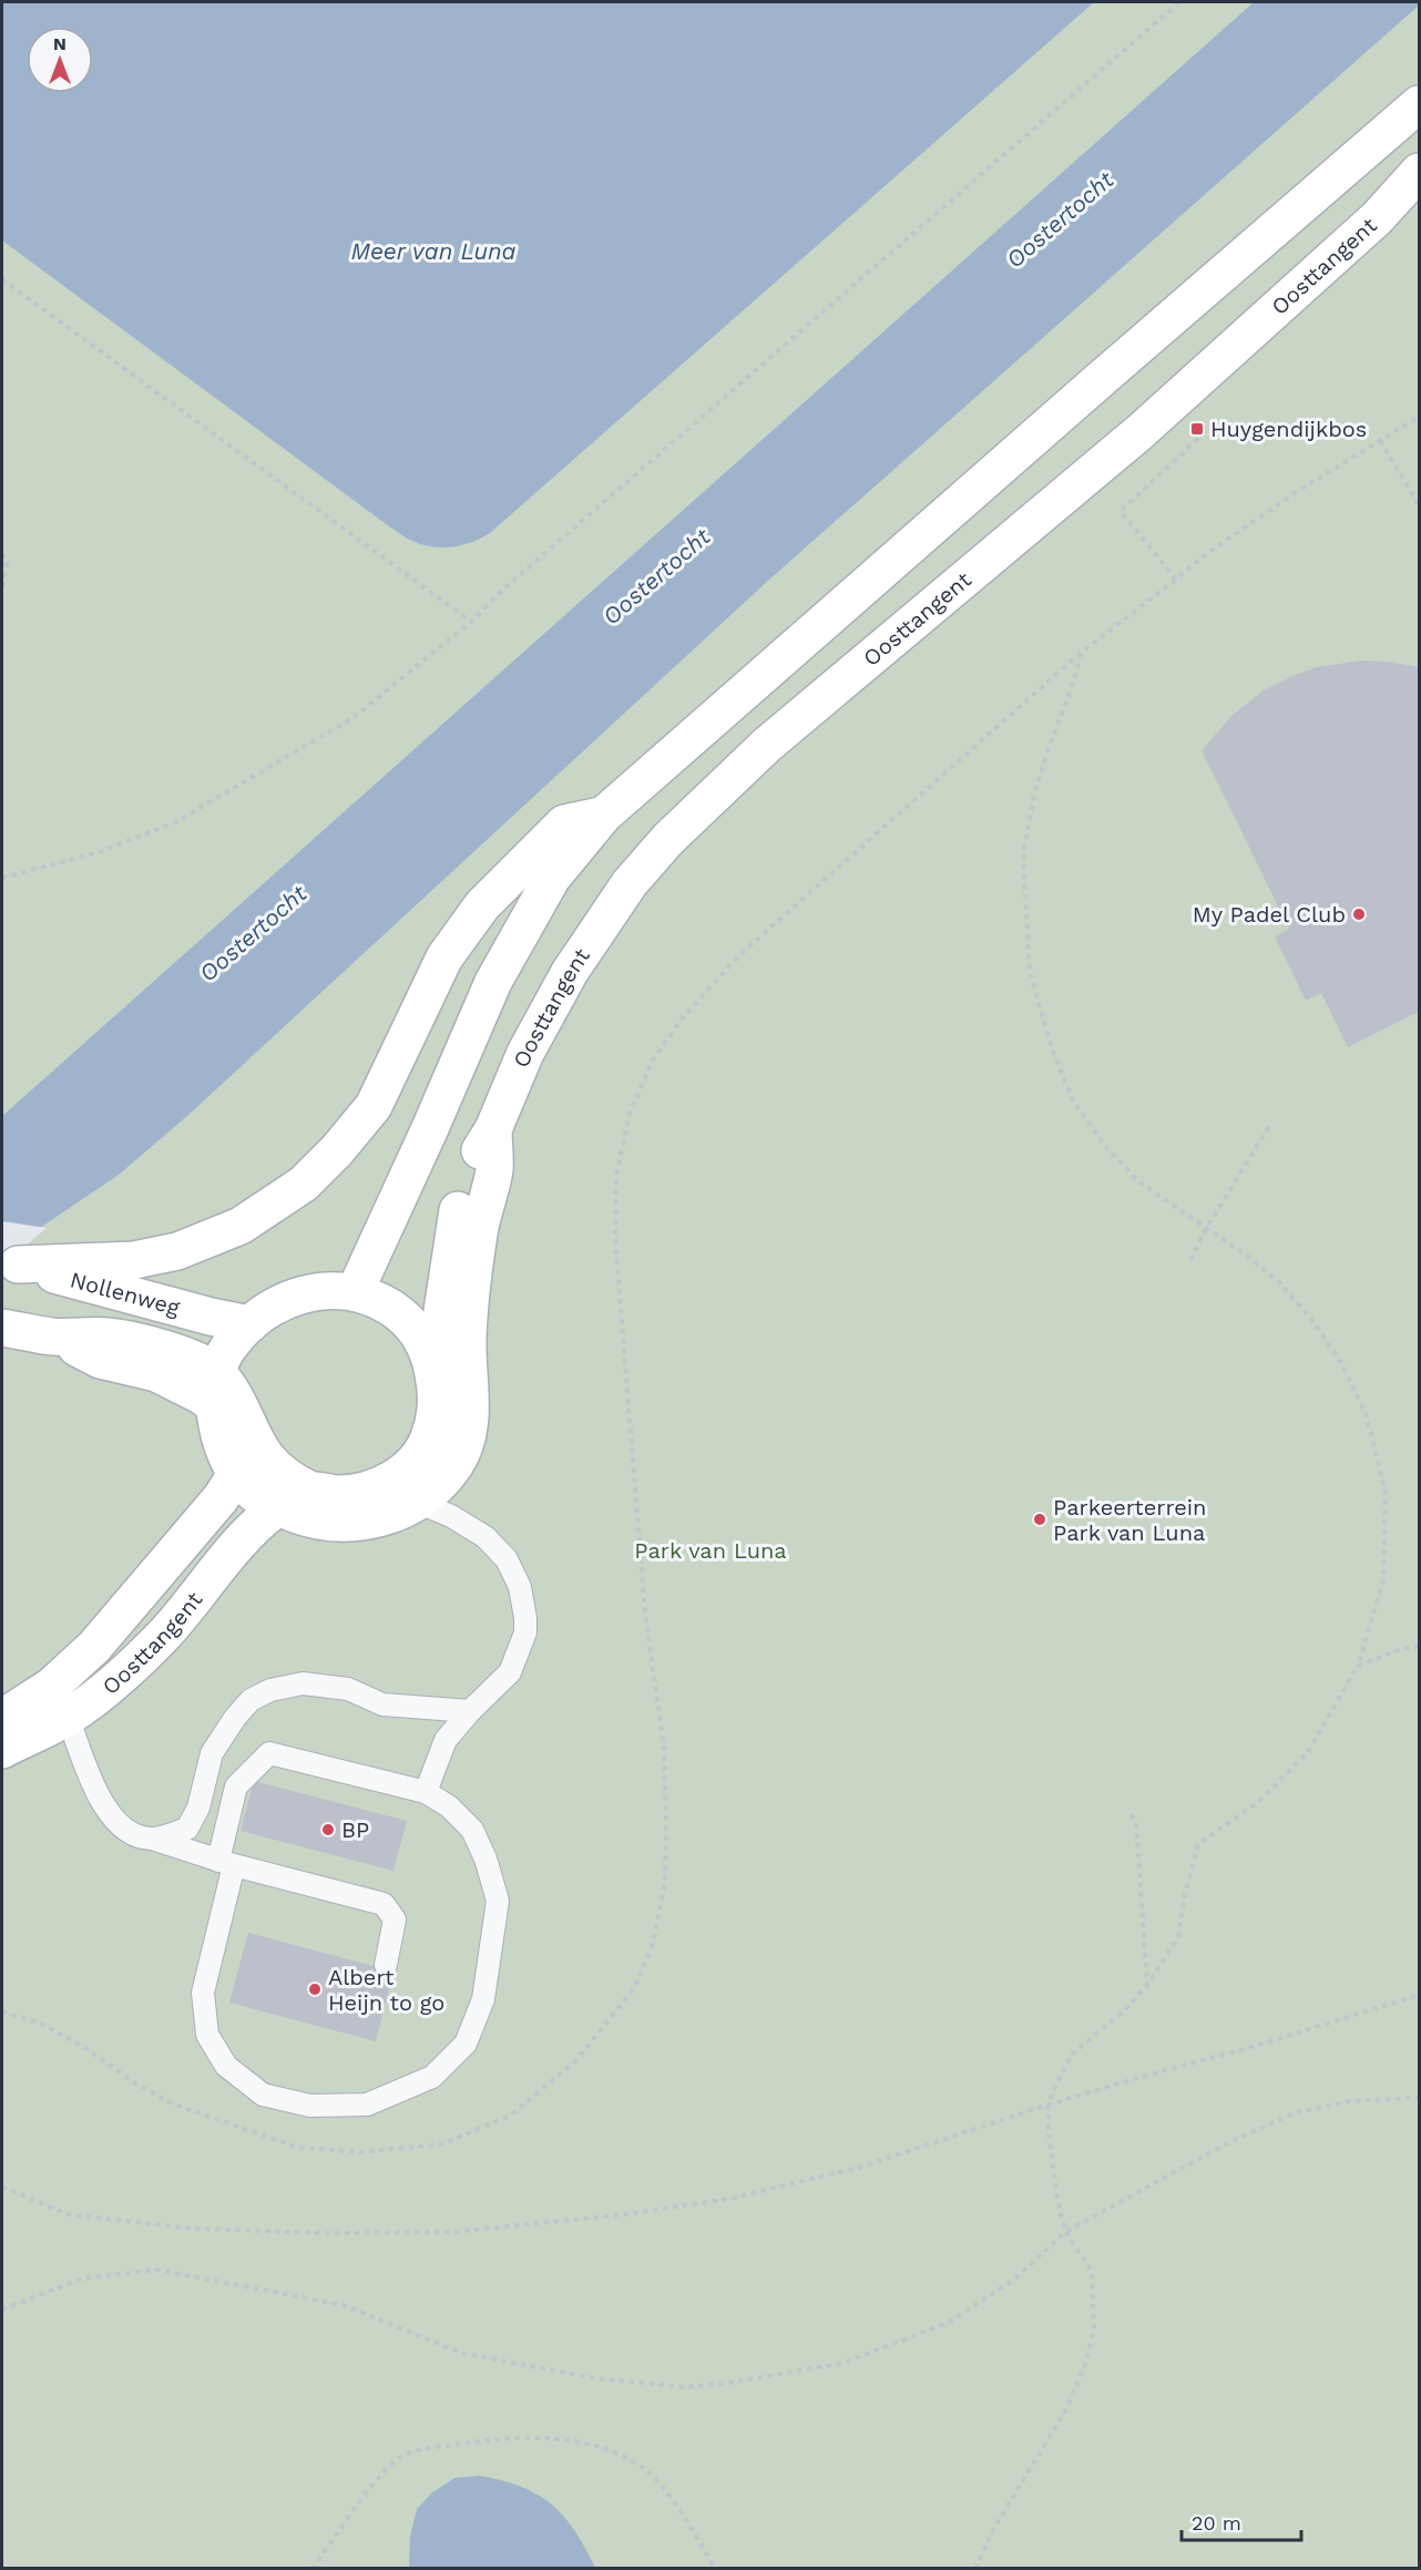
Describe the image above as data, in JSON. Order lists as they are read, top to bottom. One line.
{"streets":{"main road":["Oosttangent","Nollenweg"]},"crossings":[["Oosttangent","Nollenweg"]],"water":["Oostertocht","Meer van Luna"],"parks":["Park van Luna"],"places":{"transit":["Huygendijkbos"],"other":["My Padel Club","Parkeerterrein Park van Luna","BP","Albert Heijn to go"]},"scale_bar":"20 m","north":"top"}
